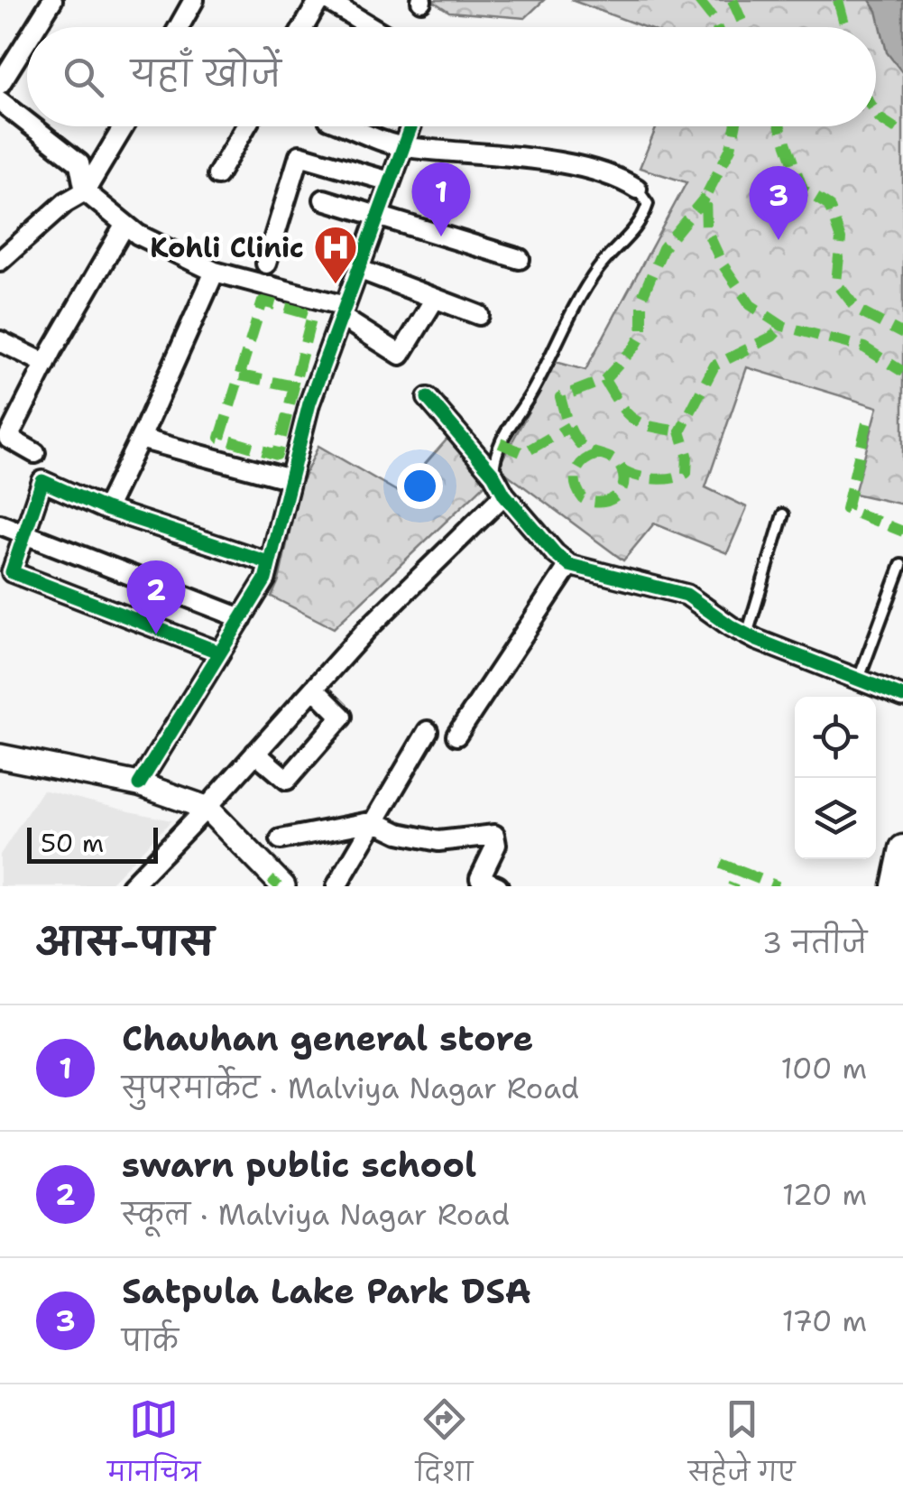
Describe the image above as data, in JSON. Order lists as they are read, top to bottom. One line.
{"places":{"hospital":["Kohli Clinic"]},"scale_bar":"50 m","page":{"search":"यहाँ खोजें","pins":["1","3","2"],"scale":"50 m","heading":["आस-पास","3 नतीजे"],"list":[{"mark":"1","name":"Chauhan general store","note":"सुपरमार्केट · Malviya Nagar Road","value":"100 m"},{"mark":"2","name":"swarn public school","note":"स्कूल · Malviya Nagar Road","value":"120 m"},{"mark":"3","name":"Satpula Lake Park DSA","note":"पार्क","value":"170 m"}],"nav":["मानचित्र","दिशा","सहेजे गए"]}}
